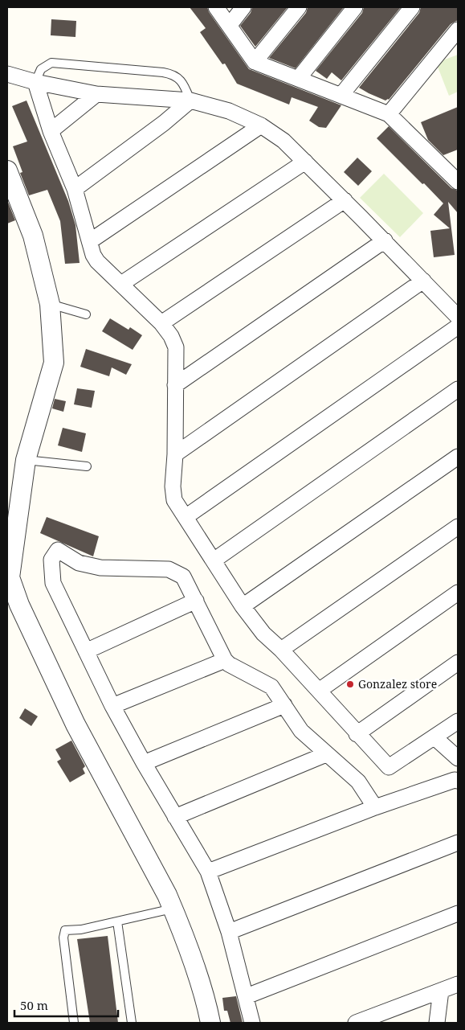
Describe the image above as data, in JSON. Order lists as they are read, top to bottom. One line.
{"places":["Gonzalez store"],"scale_bar":"50 m"}
